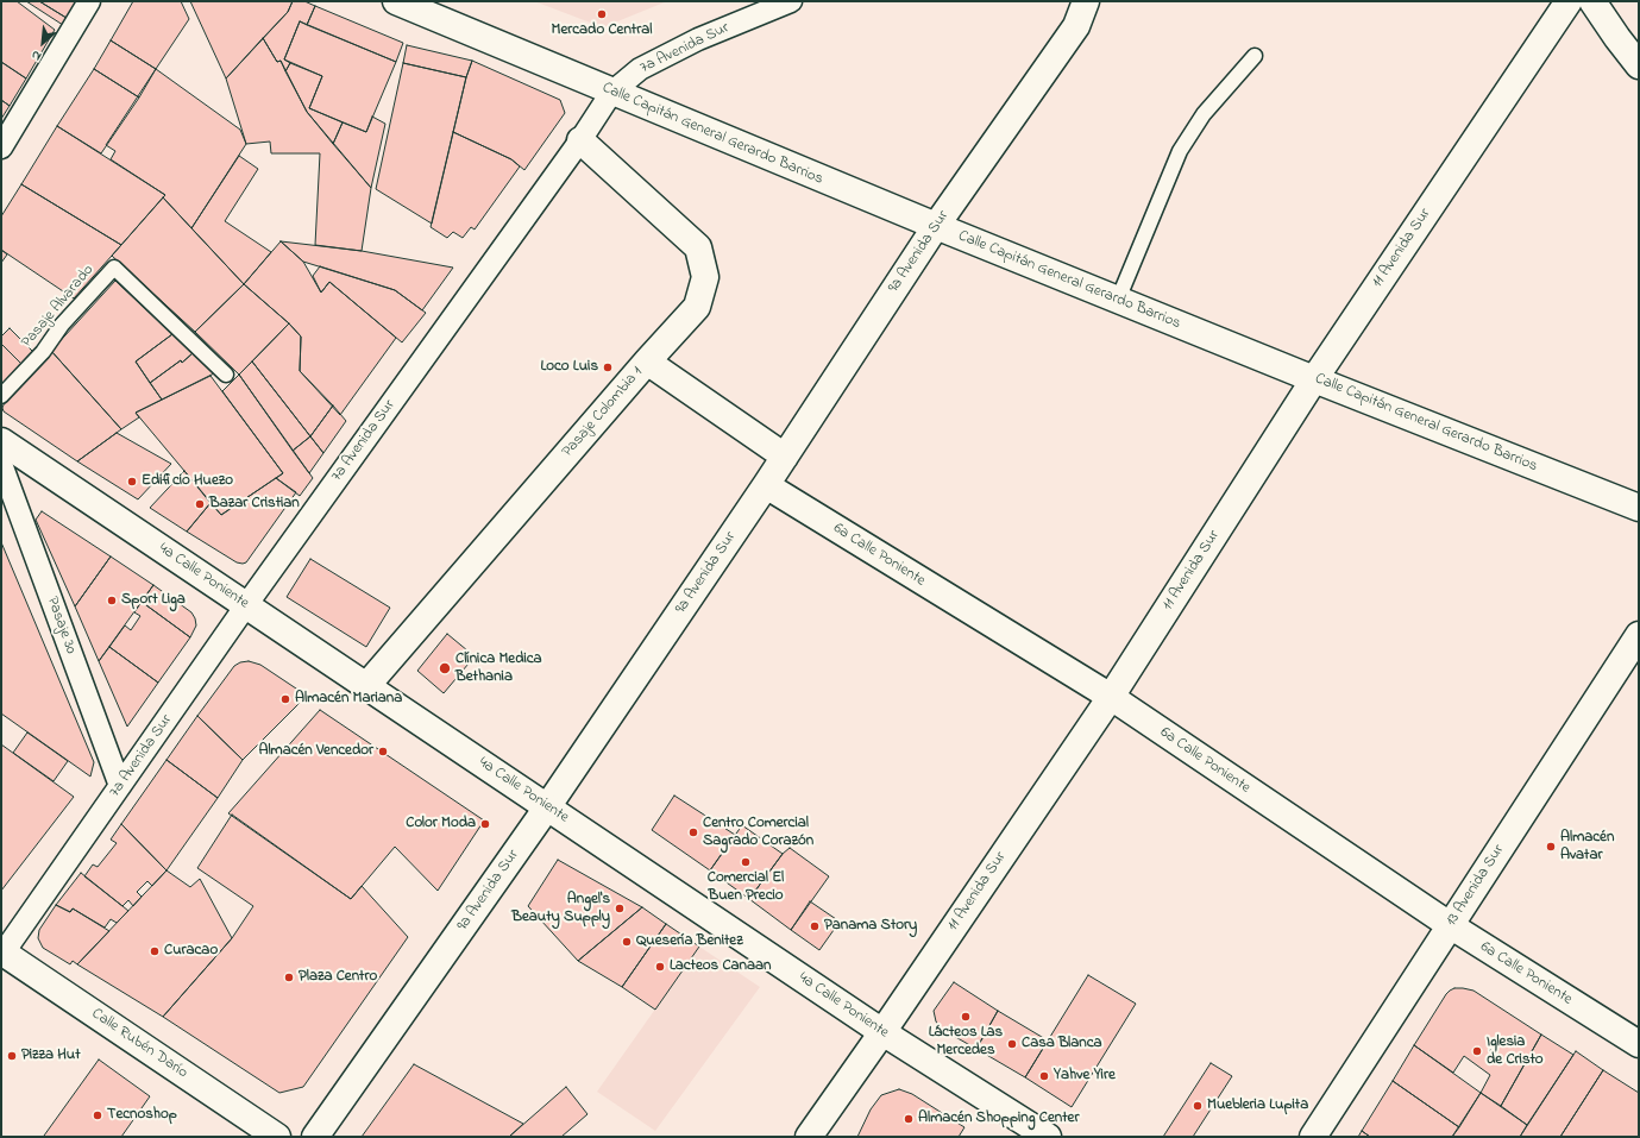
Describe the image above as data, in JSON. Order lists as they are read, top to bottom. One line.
{"streets":{"street":["7a Avenida Sur","Calle Capitán General Gerardo Barrios","11 Avenida Sur","9a Avenida Sur","Pasaje Colombia 1","6a Calle Poniente","4a Calle Poniente","Pasaje 30","13 Avenida Sur","Calle Rubén Darío"],"lane":["Pasaje Alvarado"]},"crossings":[["7a Avenida Sur","Calle Capitán General Gerardo Barrios"],["7a Avenida Sur","Pasaje Colombia 1"],["7a Avenida Sur","4a Calle Poniente"],["7a Avenida Sur","Pasaje 30"],["7a Avenida Sur","Calle Rubén Darío"],["Calle Capitán General Gerardo Barrios","11 Avenida Sur"],["Calle Capitán General Gerardo Barrios","9a Avenida Sur"],["11 Avenida Sur","6a Calle Poniente"],["11 Avenida Sur","4a Calle Poniente"],["9a Avenida Sur","6a Calle Poniente"],["9a Avenida Sur","4a Calle Poniente"],["Pasaje Colombia 1","4a Calle Poniente"],["6a Calle Poniente","13 Avenida Sur"]],"places":["Mercado Central","Loco Luis","Edificio Huezo","Bazar Cristian","Sport Liga","Clínica Medica Bethania","Almacén Mariana","Almacén Vencedor","Color Moda","Centro Comercial Sagrado Corazón","Almacén Avatar","Comercial El Buen Precio","Angel's Beauty Supply","Panama Story","Quesería Benitez","Curacao","Lacteos Canaan","Plaza Centro","Lácteos Las Mercedes","Casa Blanca","Iglesia de Cristo","Pizza Hut","Yahve Yire","Muebleria Lupita","Tecnoshop","Almacén Shopping Center"],"north":"bottom left"}
